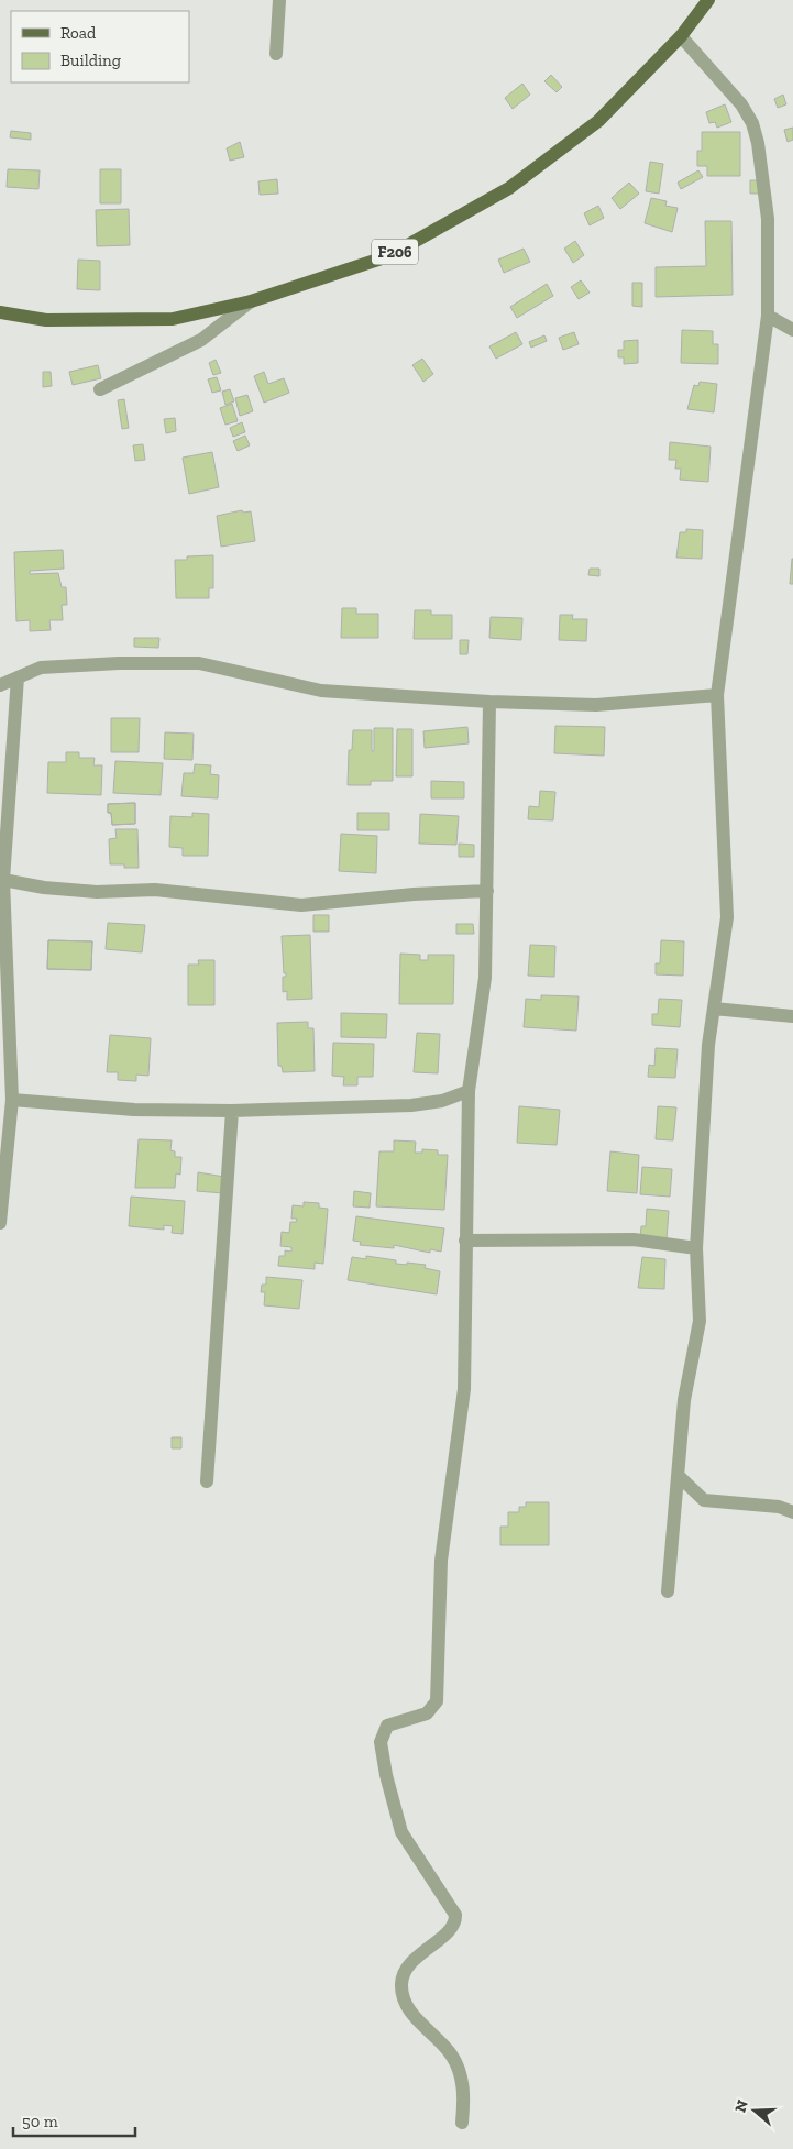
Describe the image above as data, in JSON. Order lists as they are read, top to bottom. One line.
{"streets":{"main road":["F206"]},"legend":["Road","Building"],"scale_bar":"50 m","north":"left"}
